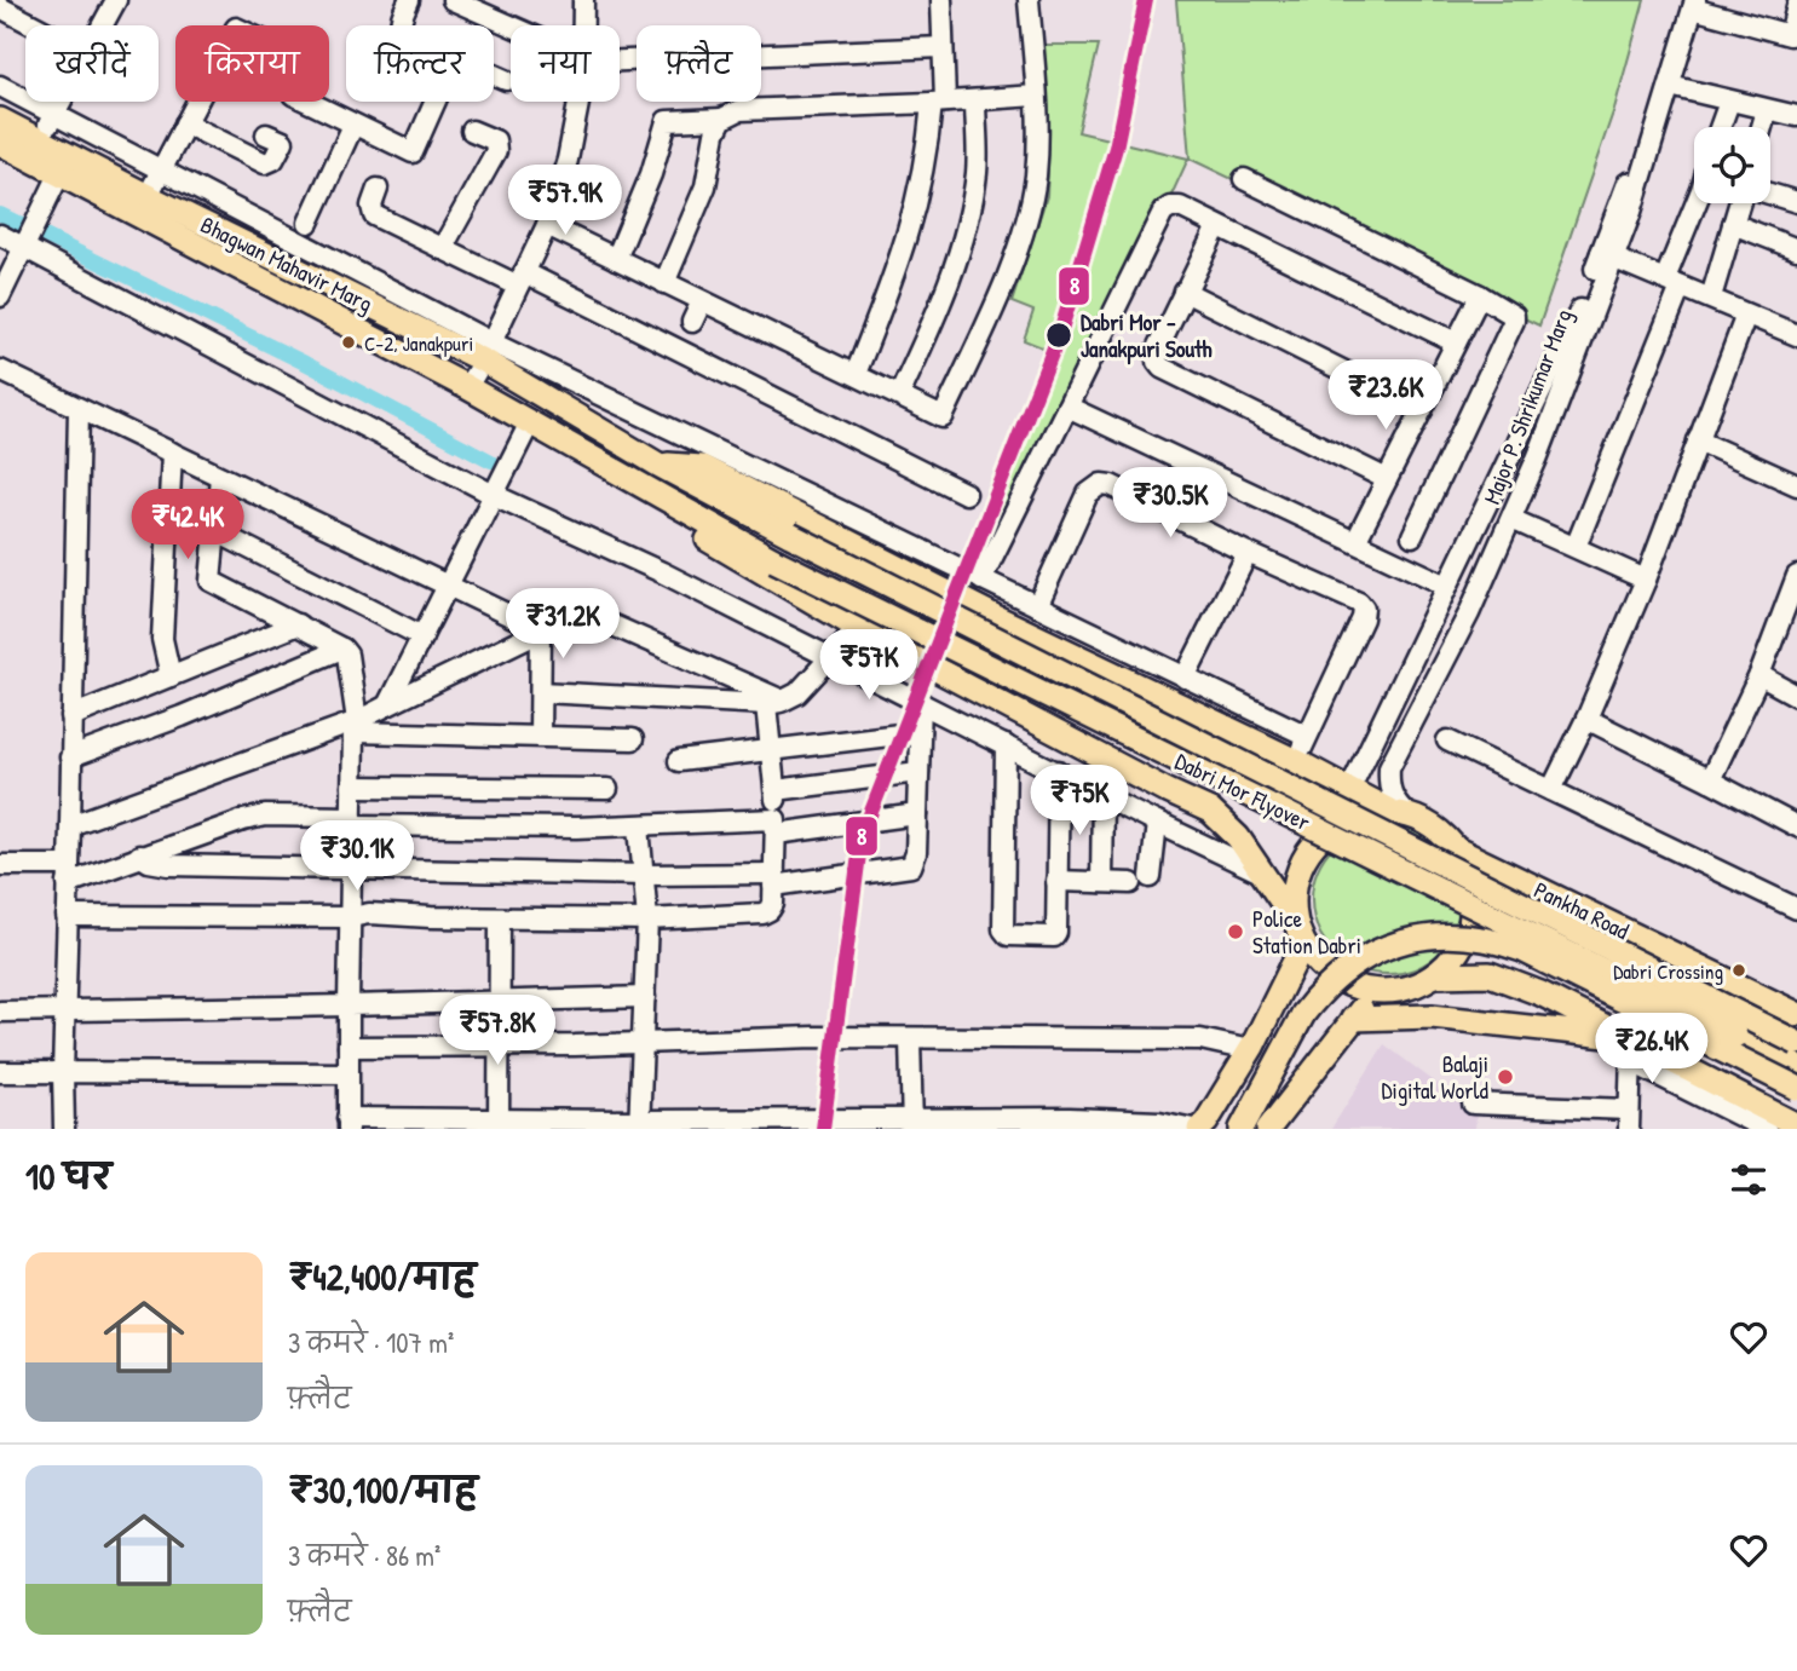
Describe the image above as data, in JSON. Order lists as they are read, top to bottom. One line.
{"streets":{"main road":["Bhagwan Mahavir Marg","Dabri Mor Flyover","Pankha Road"],"street":["Major P. Shrikumar Marg"]},"crossings":[["Bhagwan Mahavir Marg","Dabri Mor Flyover"],["Major P. Shrikumar Marg","Pankha Road"]],"places":["Dabri Mor - Janakpuri South","C-2, Janakpuri","Police Station Dabri","Dabri Crossing","Balaji Digital World"],"lines":["transit line 8"],"page":{"chip":["खरीदें","किराया","फ़िल्टर","नया","फ़्लैट"],"price":["₹57.9K","₹23.6K","₹30.5K","₹42.4K","₹31.2K","₹57K","₹75K","₹30.1K","₹57.8K","₹26.4K"],"heading":"10 घर","list":[{"name":"₹42,400/माह","note":"3 कमरे · 107 m² · फ़्लैट"},{"name":"₹30,100/माह","note":"3 कमरे · 86 m² · फ़्लैट"}]}}
